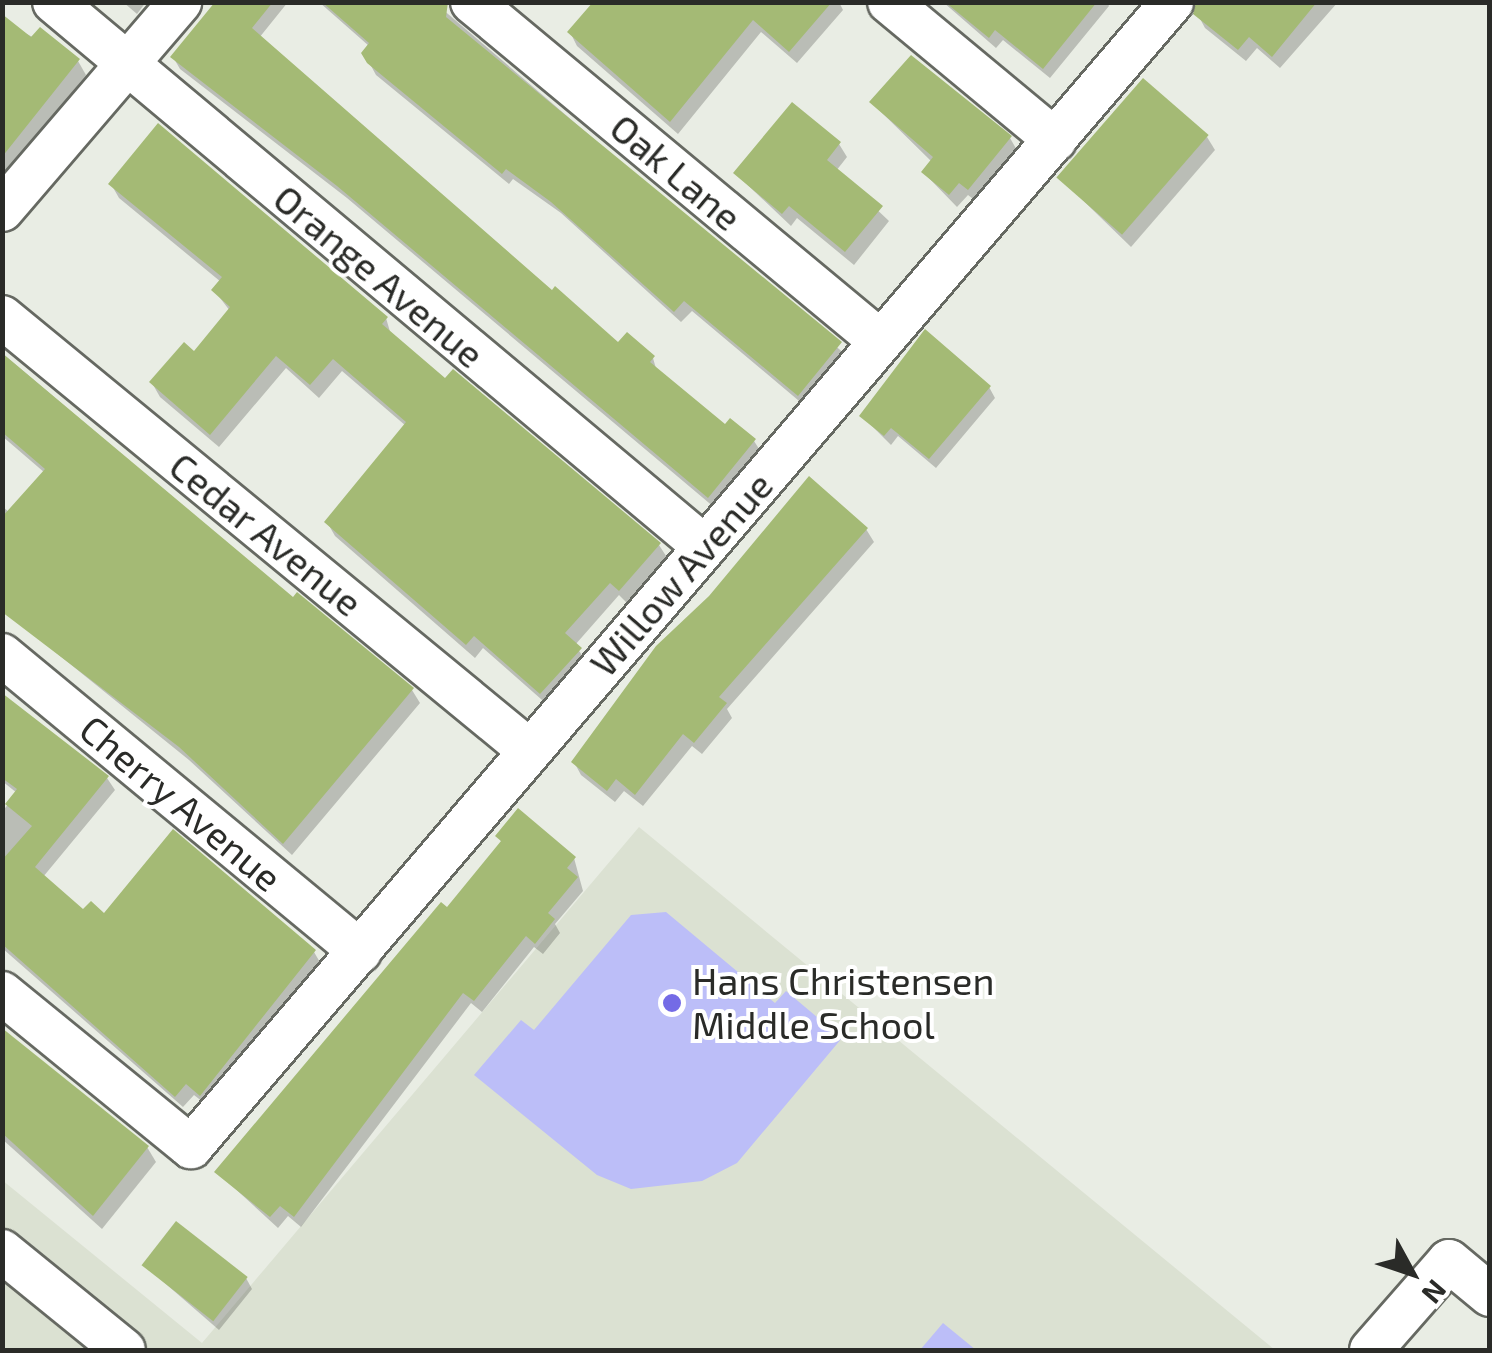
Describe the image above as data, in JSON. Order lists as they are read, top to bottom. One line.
{"streets":{"street":["Oak Lane","Orange Avenue","Cedar Avenue","Willow Avenue","Cherry Avenue"]},"crossings":[["Oak Lane","Willow Avenue"],["Orange Avenue","Willow Avenue"],["Cedar Avenue","Willow Avenue"],["Willow Avenue","Cherry Avenue"]],"places":["Hans Christensen Middle School"],"north":"bottom right"}
